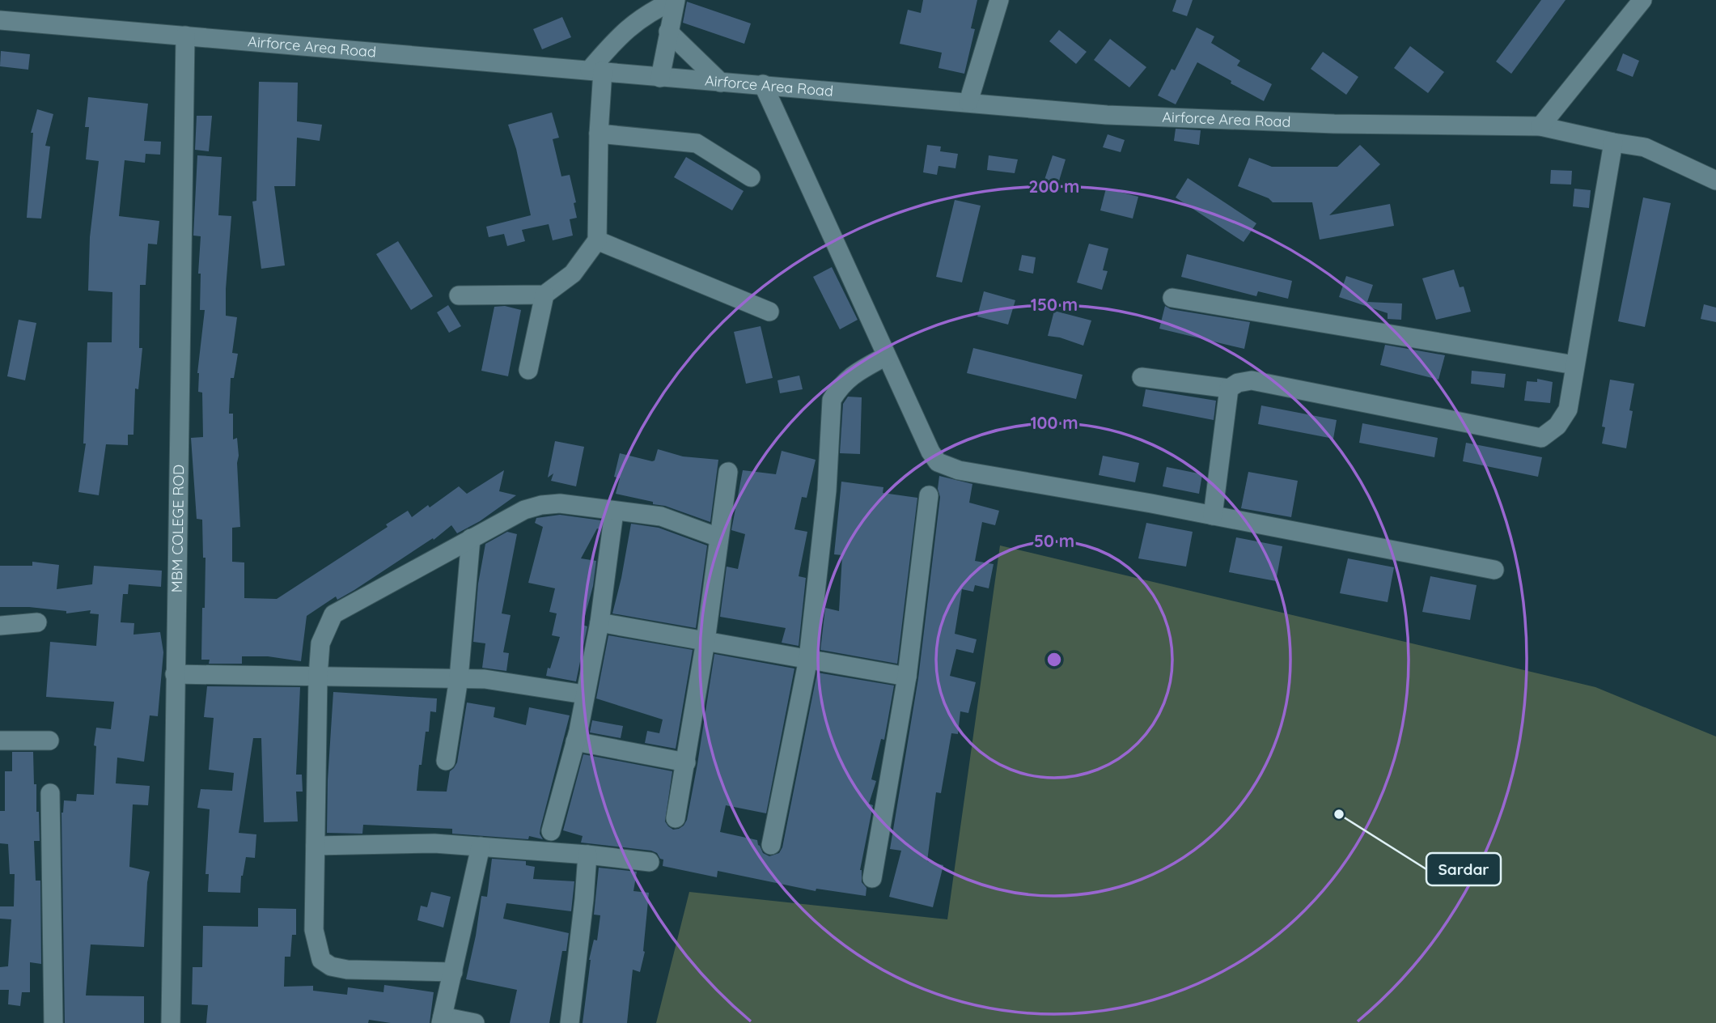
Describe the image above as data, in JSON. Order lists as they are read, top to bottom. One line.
{"streets":{"street":["Airforce Area Road","MBM COLEGE ROD"]},"crossings":[["Airforce Area Road","MBM COLEGE ROD"]],"places":["Sardar"],"rings":["200 m","150 m","100 m","50 m"]}
